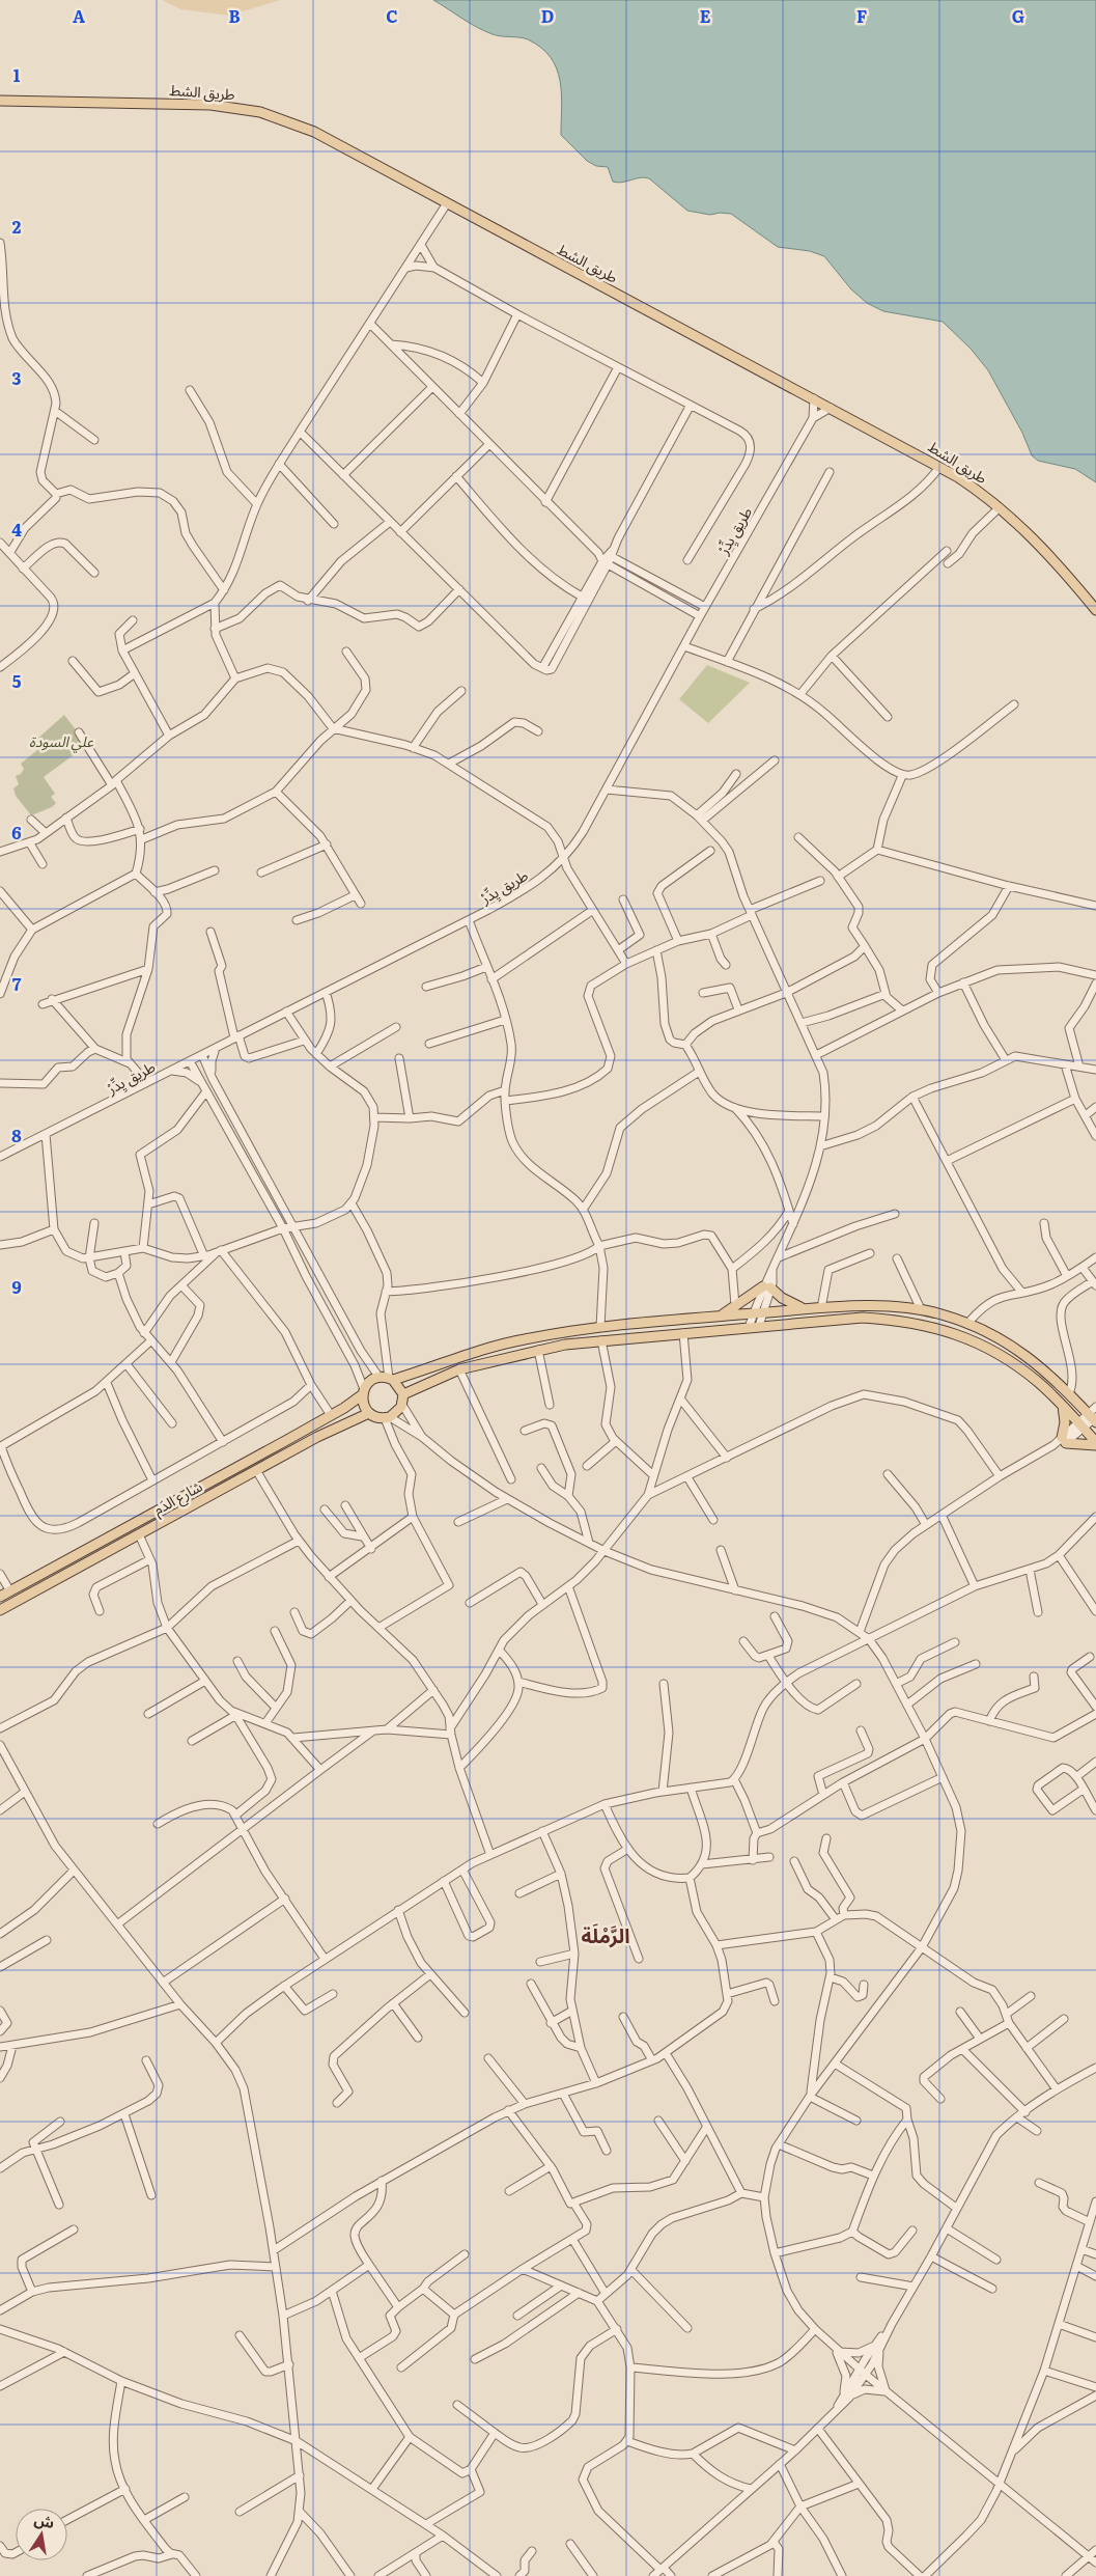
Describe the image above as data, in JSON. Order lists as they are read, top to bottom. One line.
{"streets":{"main road":["طريق الشط","شارع الدَم"],"street":["طريق يِدِّرْ"]},"crossings":[["طريق الشط","طريق يِدِّرْ"]],"districts":["الرَّمْلَة"],"parks":["علي السودة"],"north":"top","grid":{"columns":["A","B","C","D","E","F","G"],"rows":["1","2","3","4","5","6","7","8","9"]}}
